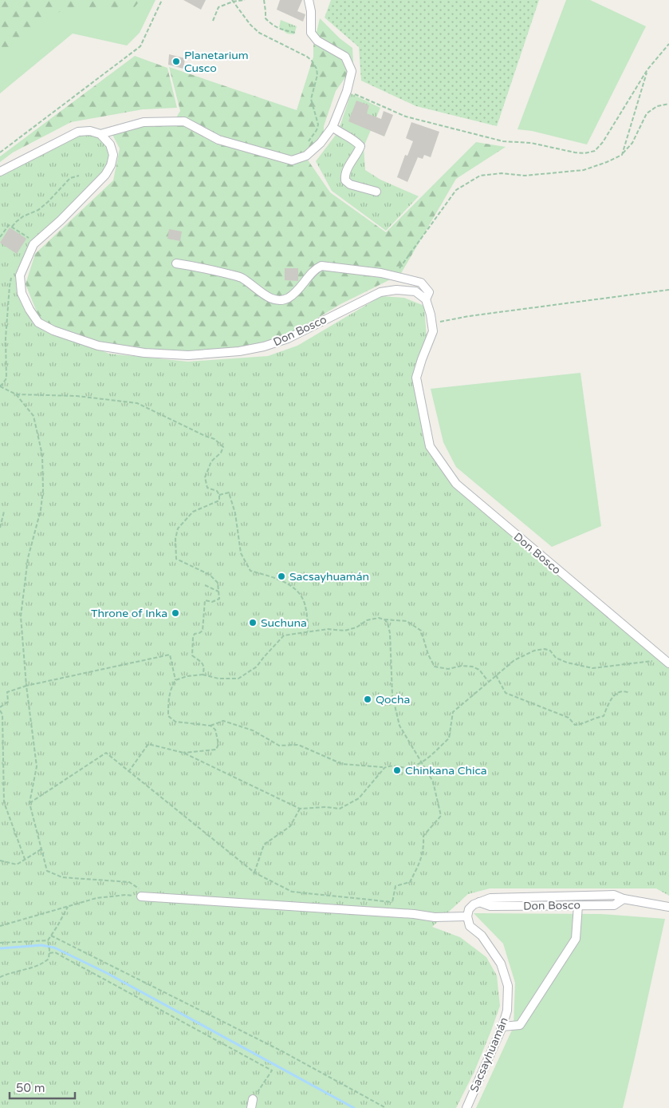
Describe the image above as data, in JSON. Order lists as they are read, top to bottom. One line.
{"streets":{"street":["Don Bosco","Sacsayhuamán"]},"places":["Planetarium Cusco","Sacsayhuamán","Throne of Inka","Suchuna","Qocha","Chinkana Chica"],"scale_bar":"50 m"}
